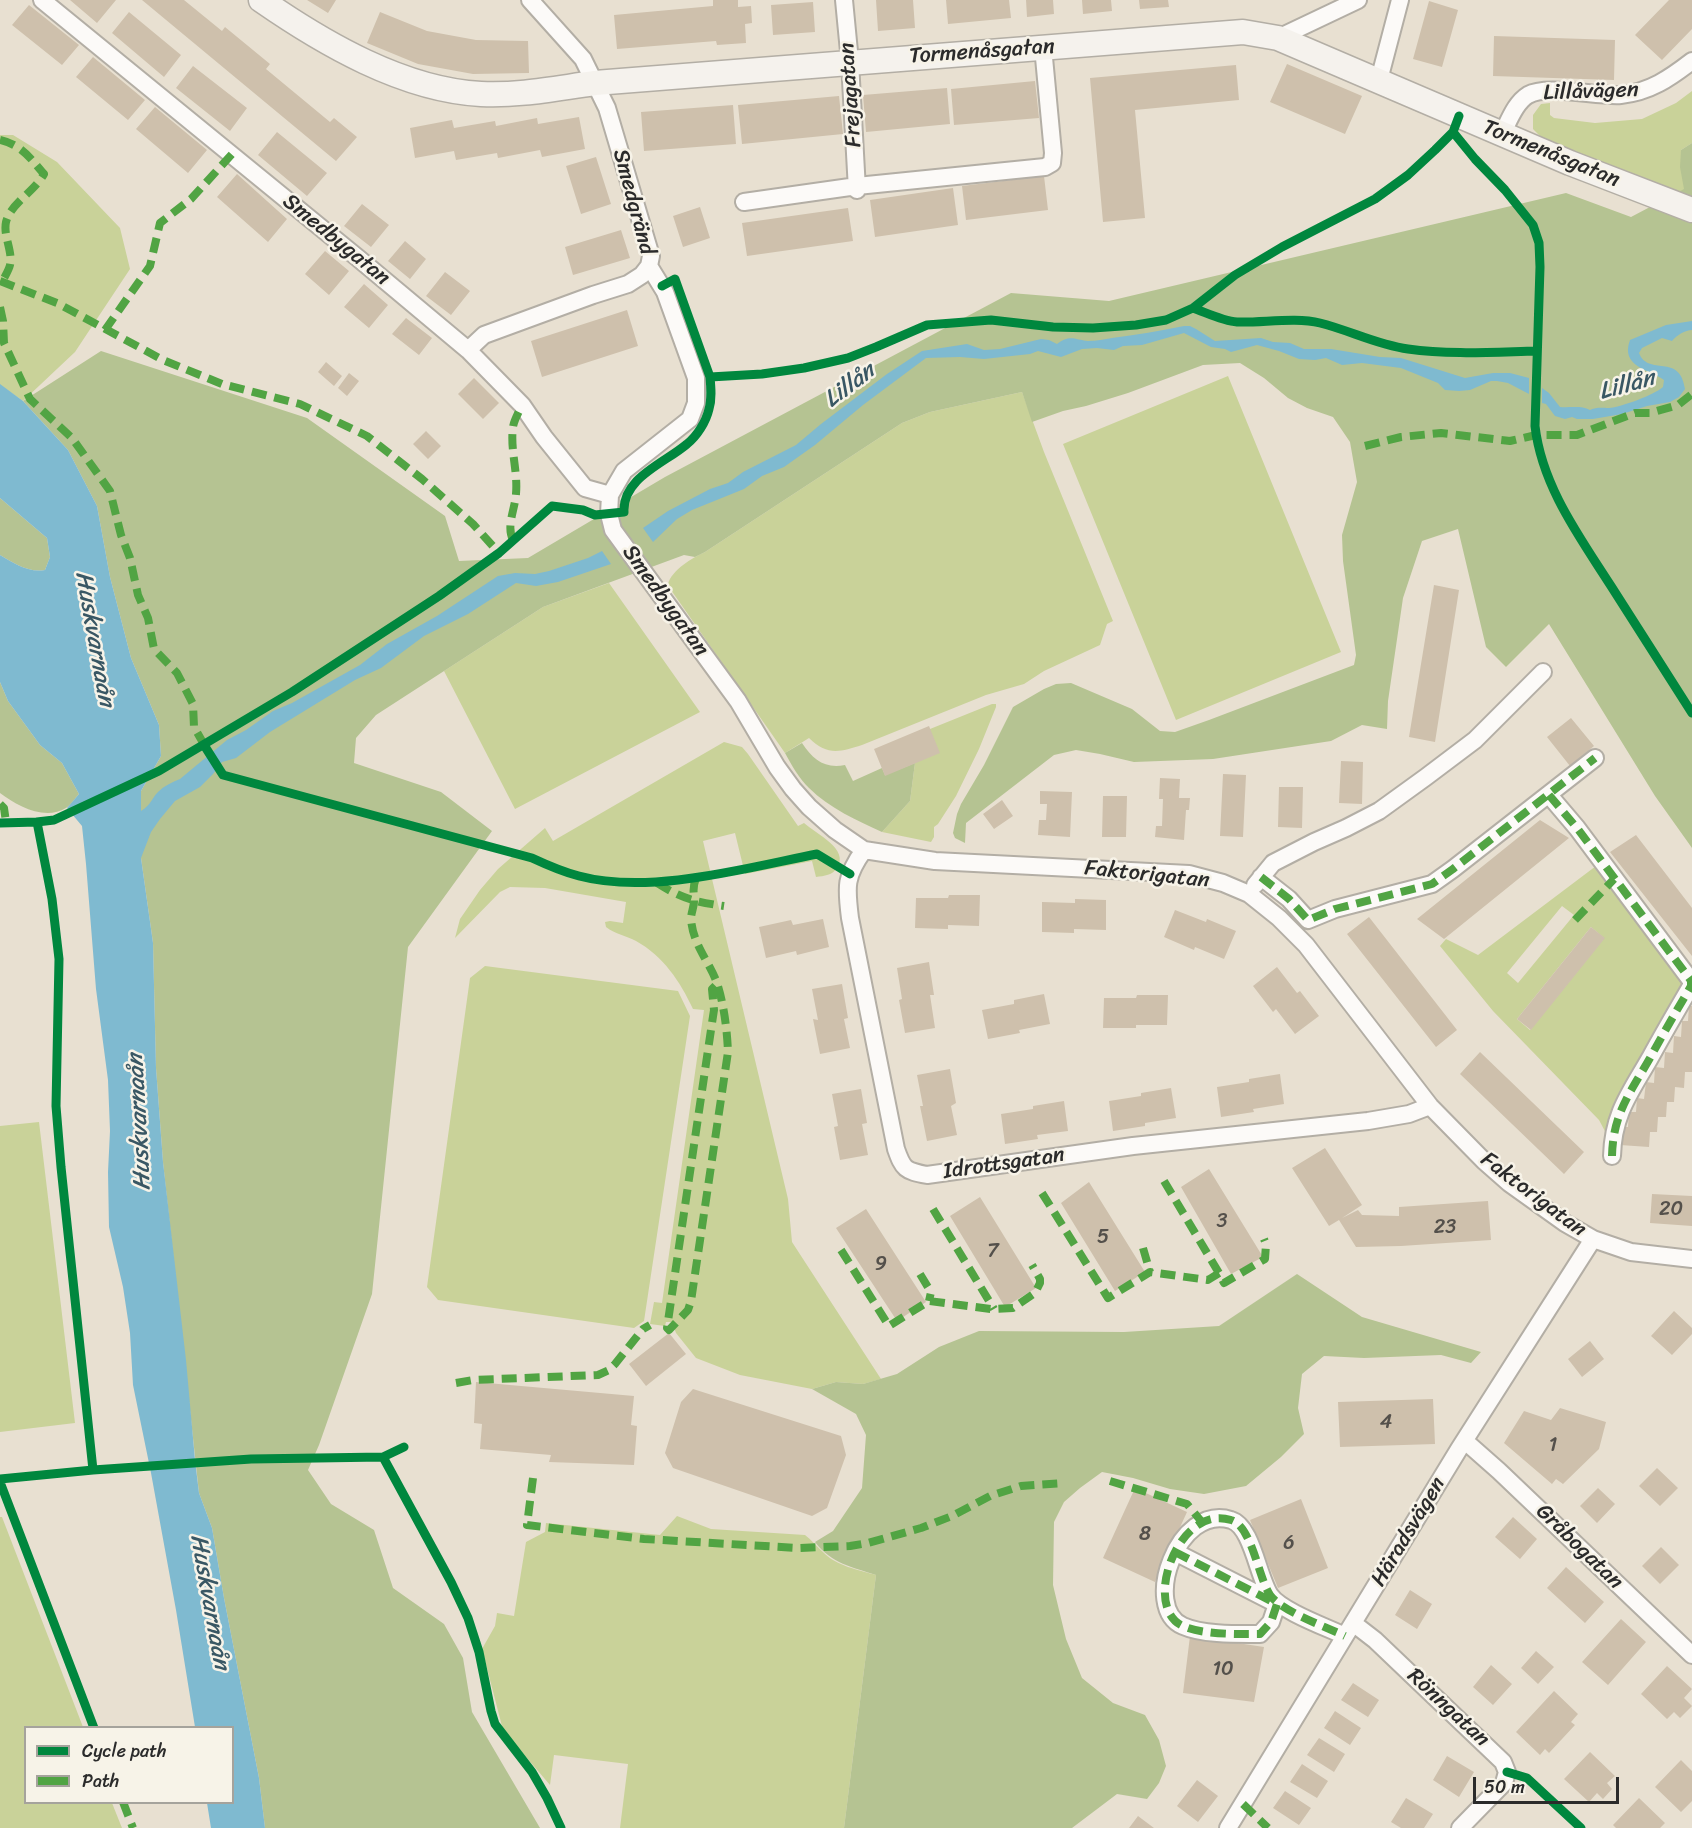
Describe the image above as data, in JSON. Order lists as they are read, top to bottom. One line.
{"streets":{"street":["Tormenåsgatan","Lillåvägen","Frejagatan","Smedgränd","Smedbygatan","Faktorigatan","Idrottsgatan","Häradsvägen","Gråbogatan","Rönngatan"]},"crossings":[["Tormenåsgatan","Lillåvägen"],["Tormenåsgatan","Frejagatan"],["Tormenåsgatan","Smedgränd"],["Smedgränd","Smedbygatan"],["Smedbygatan","Faktorigatan"],["Faktorigatan","Idrottsgatan"],["Faktorigatan","Häradsvägen"],["Häradsvägen","Gråbogatan"],["Häradsvägen","Rönngatan"]],"water":["Lillån","Huskvarnaån"],"house_numbers":["20","3","23","5","7","9","4","1","8","6","10"],"legend":["Cycle path","Path"],"scale_bar":"50 m"}
